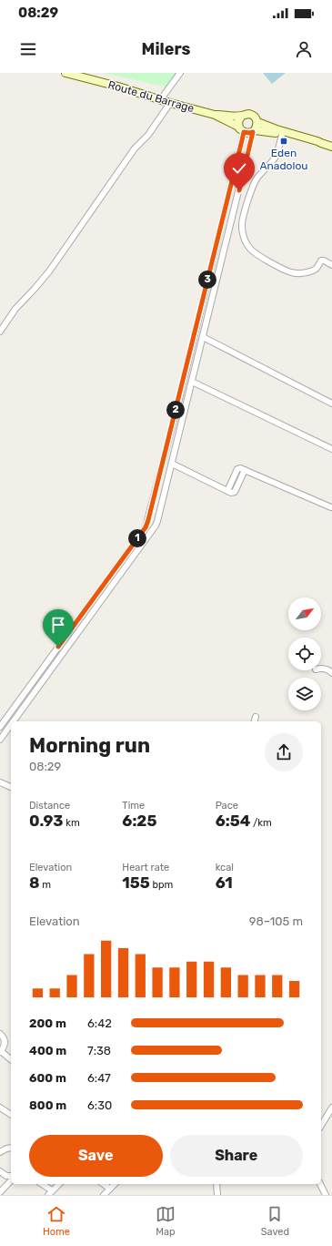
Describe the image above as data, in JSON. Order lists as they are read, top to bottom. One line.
{"streets":{"main road":["Route du Barrage"]},"places":{"transit":["Eden Anadolou"]},"north":"top right","page":{"status":"08:29","header":"Milers","pins":["3","2","1"],"heading":["Morning run","08:29"],"stats":[["Distance","0.93 km"],["Time","6:25"],["Pace","6:54 /km"],["Elevation","8 m"],["Heart rate","155 bpm"],["kcal","61"]],"chart":["Elevation","98–105 m"],"list":[{"name":"200 m","note":"6:42"},{"name":"400 m","note":"7:38"},{"name":"600 m","note":"6:47"},{"name":"800 m","note":"6:30"}],"buttons":["Save","Share"],"tabs":["Home","Map","Saved"]}}
